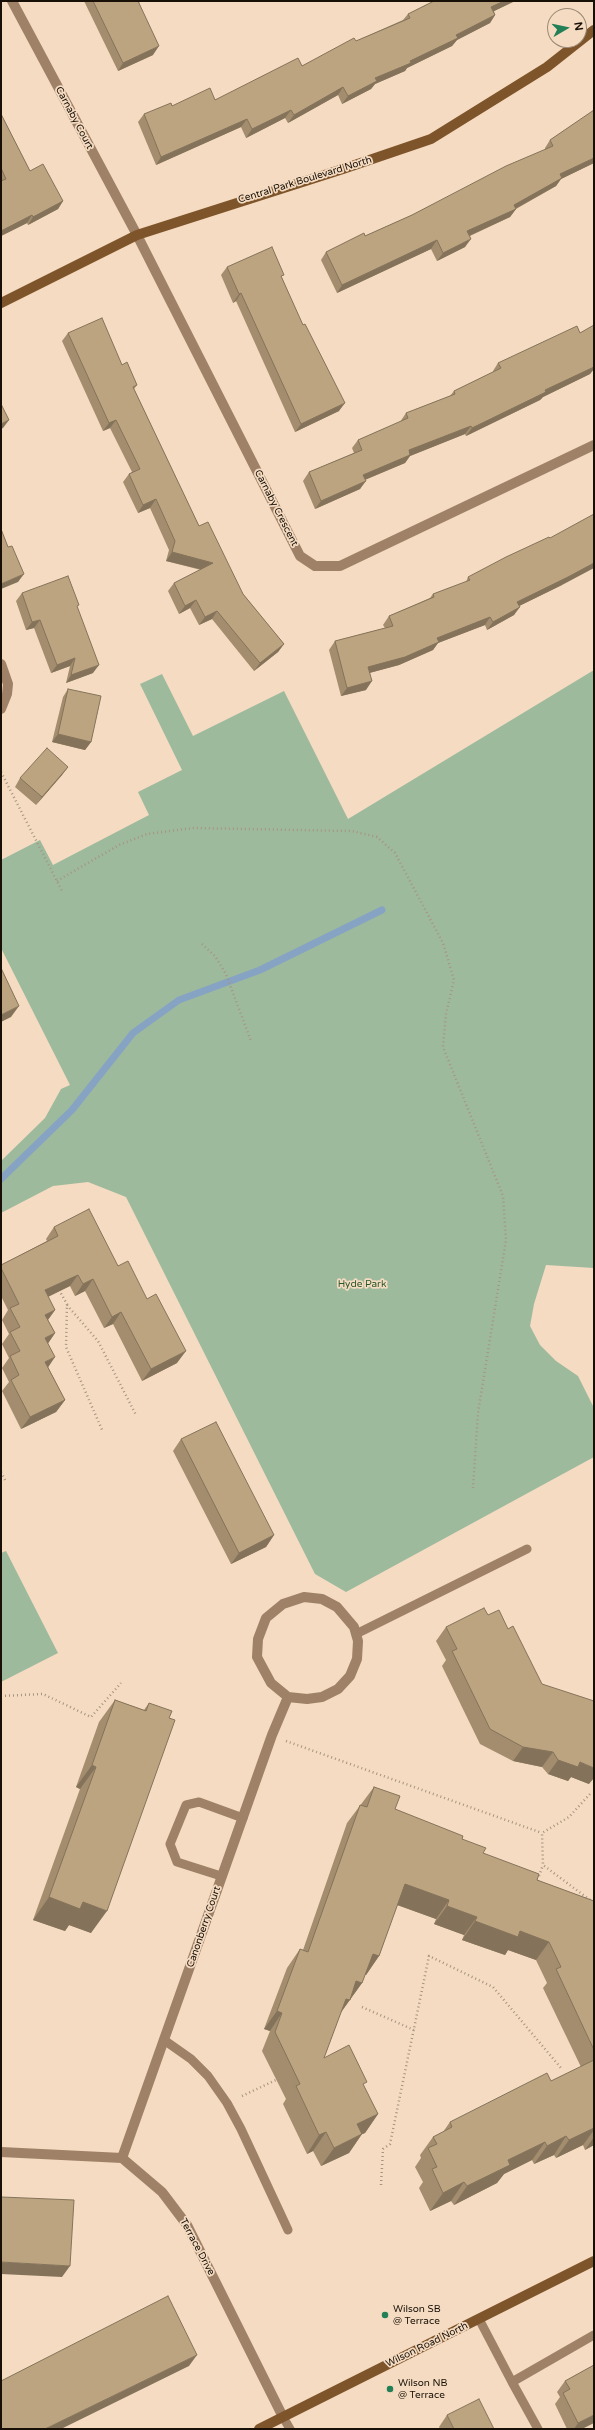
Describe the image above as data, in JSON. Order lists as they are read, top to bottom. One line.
{"streets":{"street":["Carnaby Court","Central Park Boulevard North","Carnaby Crescent","Canonberry Court","Terrace Drive","Wilson Road North"]},"crossings":[["Carnaby Court","Central Park Boulevard North"],["Carnaby Court","Carnaby Crescent"],["Central Park Boulevard North","Carnaby Crescent"],["Canonberry Court","Terrace Drive"],["Terrace Drive","Wilson Road North"]],"parks":["Hyde Park"],"places":["Wilson SB @ Terrace","Wilson NB @ Terrace"],"north":"right"}
